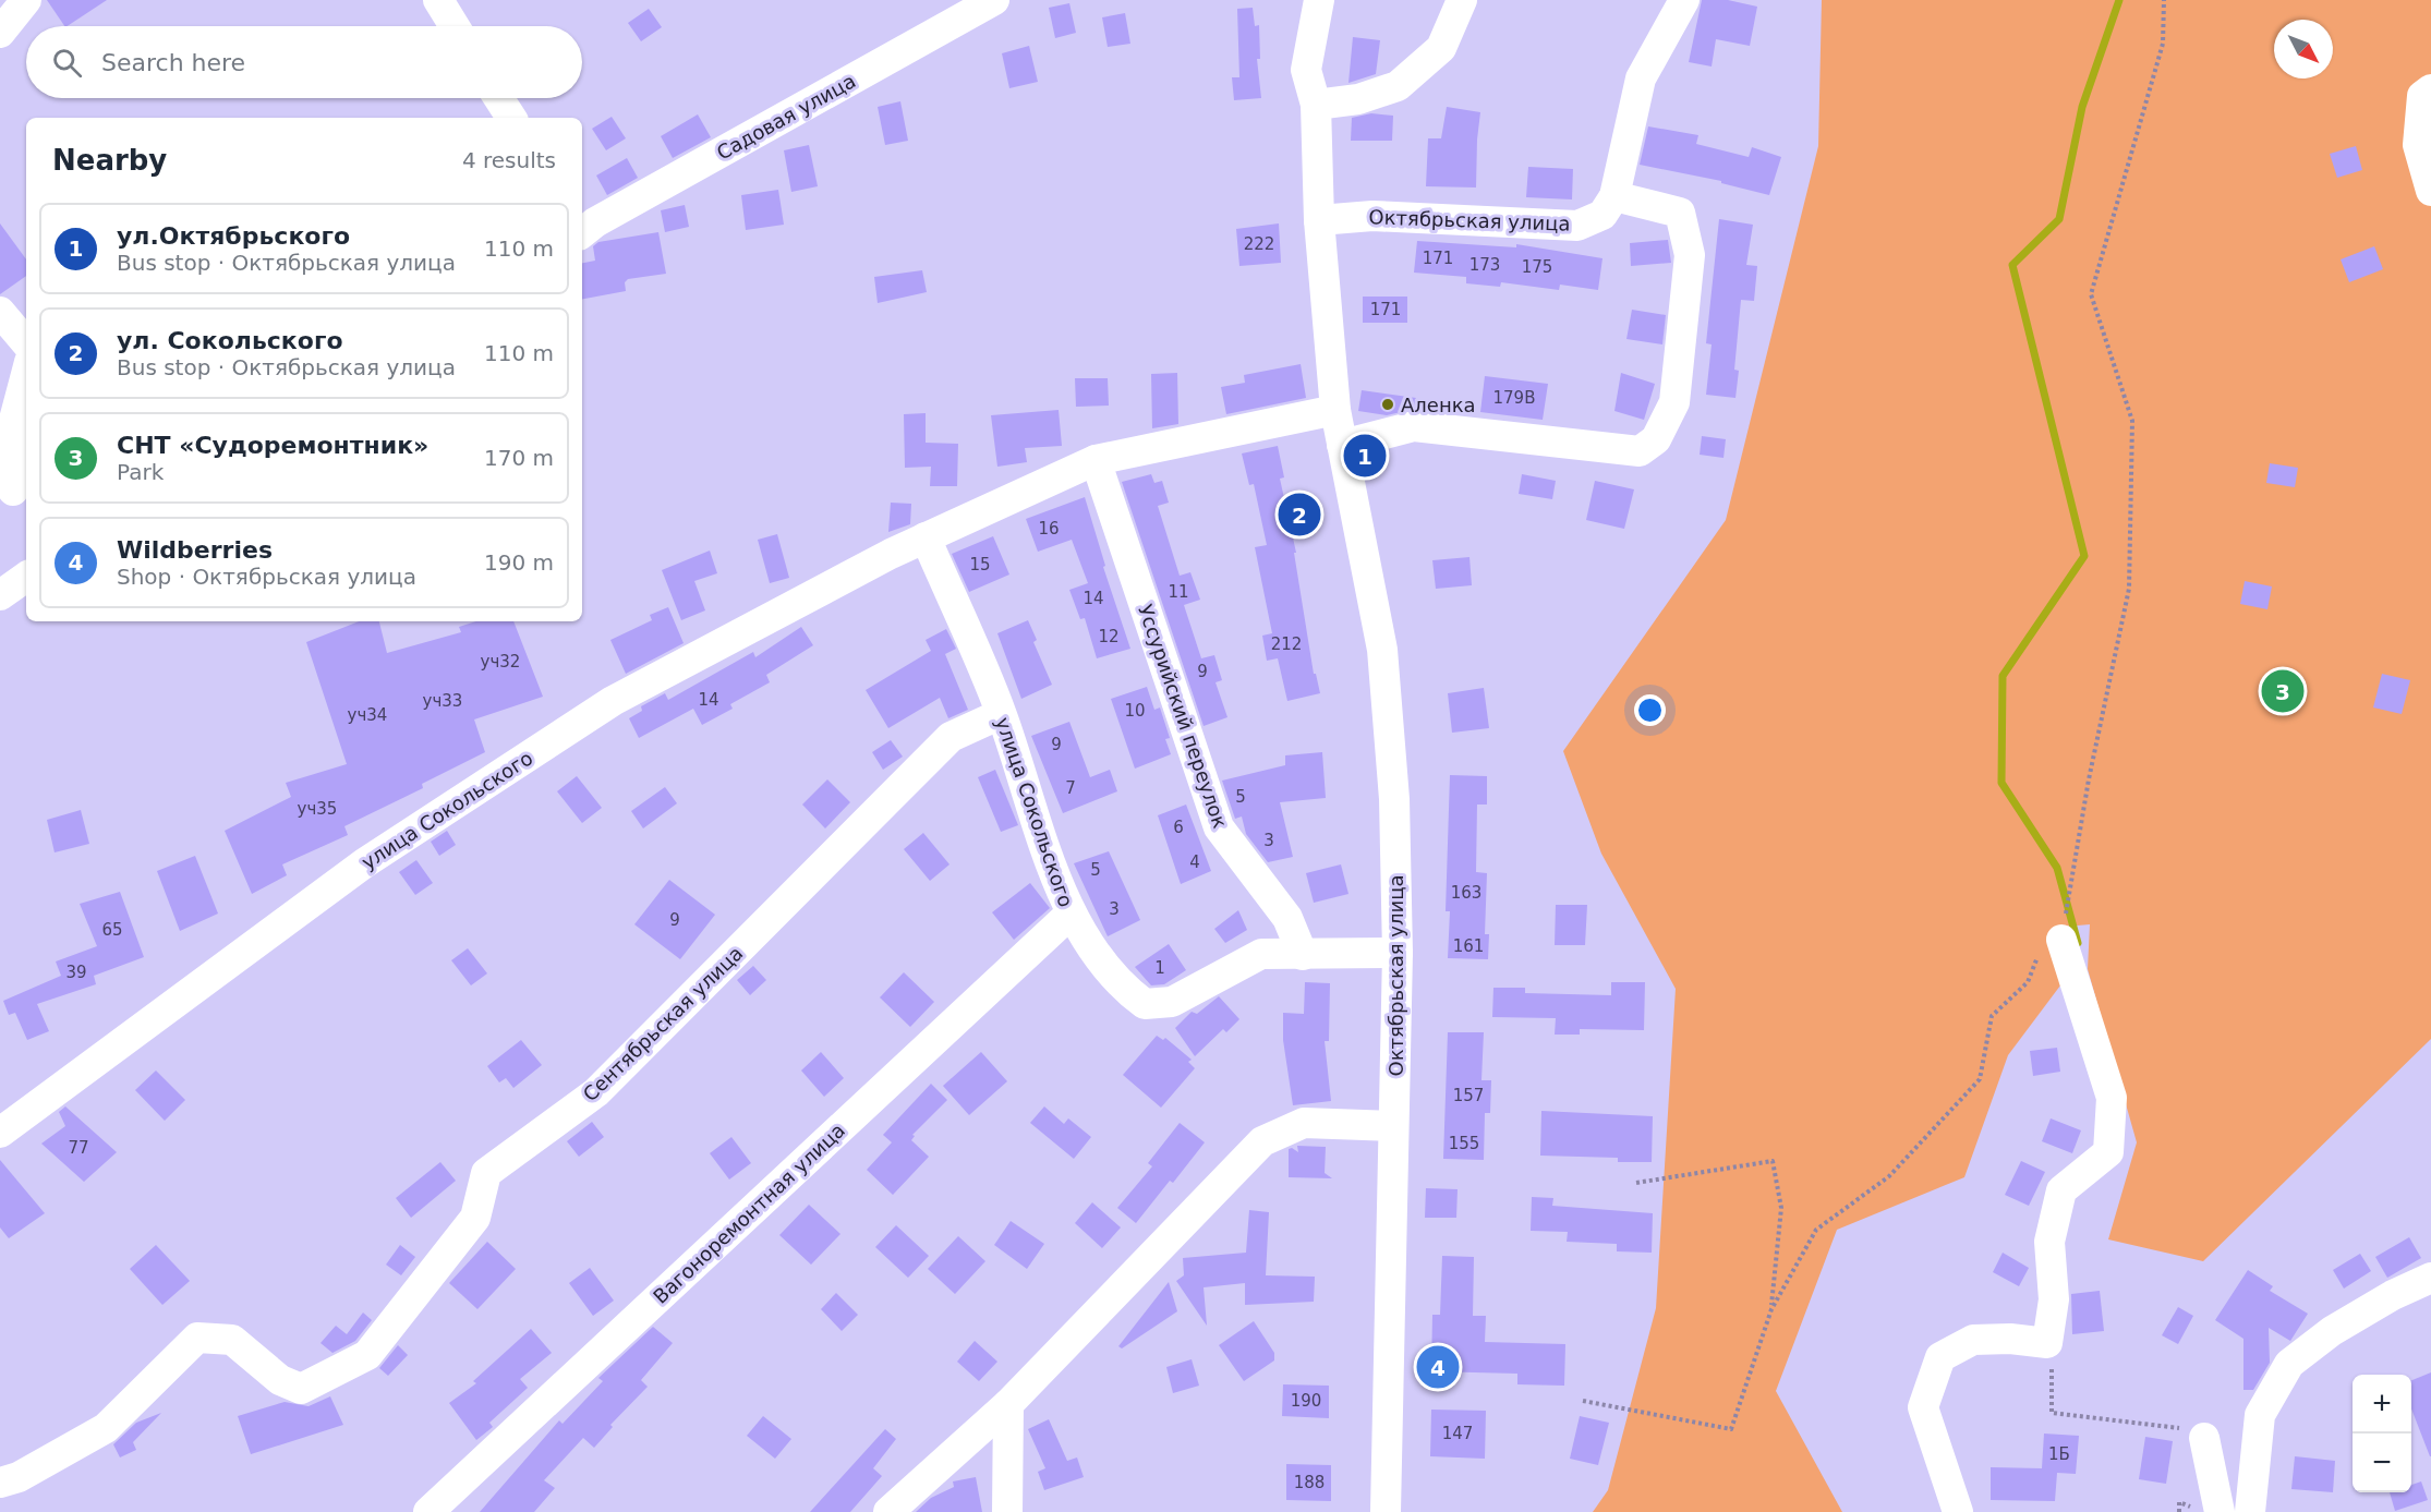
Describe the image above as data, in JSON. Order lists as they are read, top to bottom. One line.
{"streets":{"street":["Садовая улица","Октябрьская улица","Уссурийский переулок","улица Сокольского","Сентябрьская улица","Вагоноремонтная улица"]},"crossings":[["Октябрьская улица","улица Сокольского"],["Уссурийский переулок","улица Сокольского"],["улица Сокольского","Сентябрьская улица"],["улица Сокольского","Вагоноремонтная улица"]],"places":["Аленка"],"house_numbers":["222","171","173","175","171","179В","16","15","11","14","12","212","уч32","9","14","уч33","10","уч34","9","7","5","уч35","6","3","4","5","163","3","9","65","161","1","39","157","155","77","190","147","1Б","188"],"north":"bottom right","page":{"search":"Search here","heading":["Nearby","4 results"],"list":[{"mark":"1","name":"ул.Октябрьского","note":"Bus stop · Октябрьская улица","value":"110 m"},{"mark":"2","name":"ул. Сокольского","note":"Bus stop · Октябрьская улица","value":"110 m"},{"mark":"3","name":"СНТ «Судоремонтник»","note":"Park","value":"170 m"},{"mark":"4","name":"Wildberries","note":"Shop · Октябрьская улица","value":"190 m"}],"pins":["1","2","3","4"],"map_buttons":["+","−"]}}
